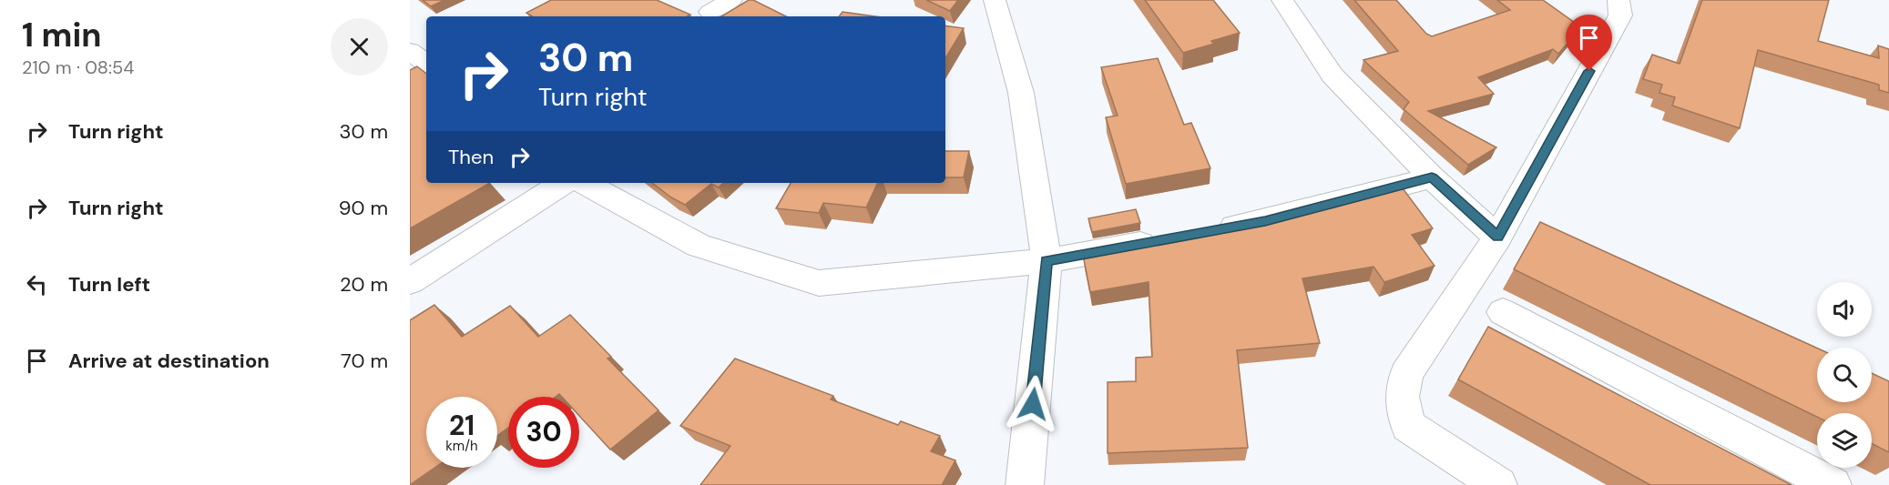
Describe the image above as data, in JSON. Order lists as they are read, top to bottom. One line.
{"page":{"heading":["1 min","210 m · 08:54"],"turn":["30 m","Turn right"],"list":[{"name":"Turn right","value":"30 m"},{"name":"Turn right","value":"90 m"},{"name":"Turn left","value":"20 m"},{"name":"Arrive at destination","value":"70 m"}],"then":"Then","speed":"21 km/h","limit":"30"}}
